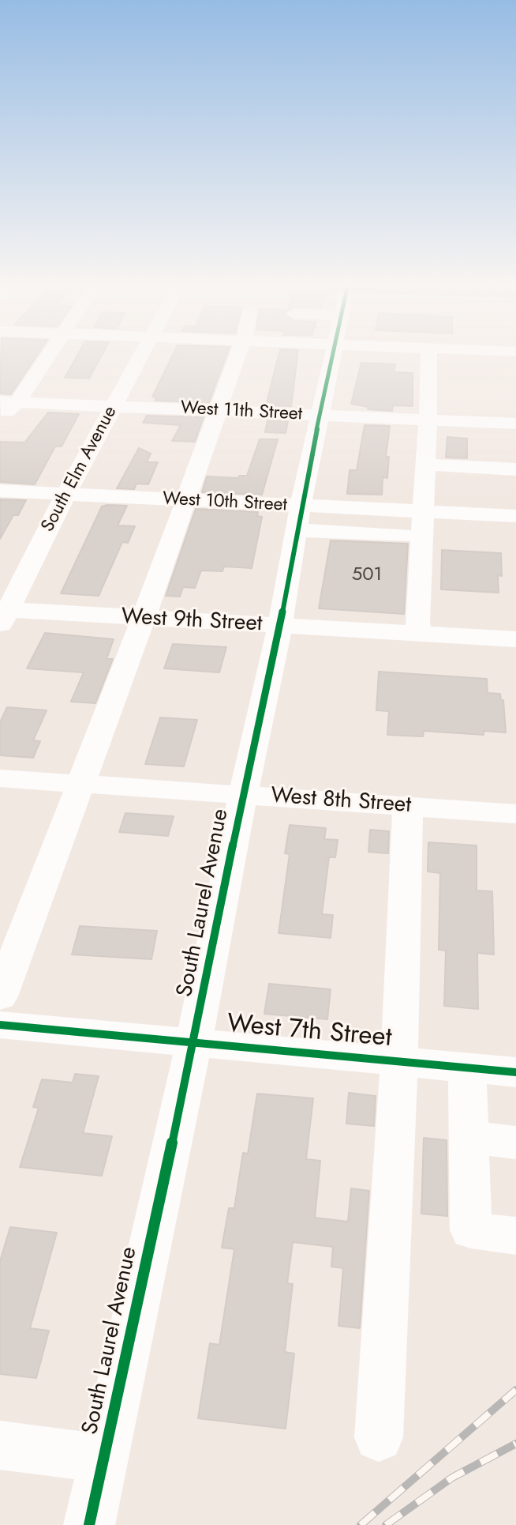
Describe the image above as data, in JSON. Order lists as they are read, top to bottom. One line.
{"streets":{"street":["West 11th Street","South Elm Avenue","West 10th Street","West 9th Street","West 8th Street","South Laurel Avenue","West 7th Street"]},"crossings":[["West 11th Street","South Elm Avenue"],["West 11th Street","South Laurel Avenue"],["South Elm Avenue","West 10th Street"],["South Elm Avenue","West 9th Street"],["West 10th Street","South Laurel Avenue"],["West 9th Street","South Laurel Avenue"],["West 8th Street","South Laurel Avenue"],["South Laurel Avenue","West 7th Street"]],"house_numbers":["501"]}
